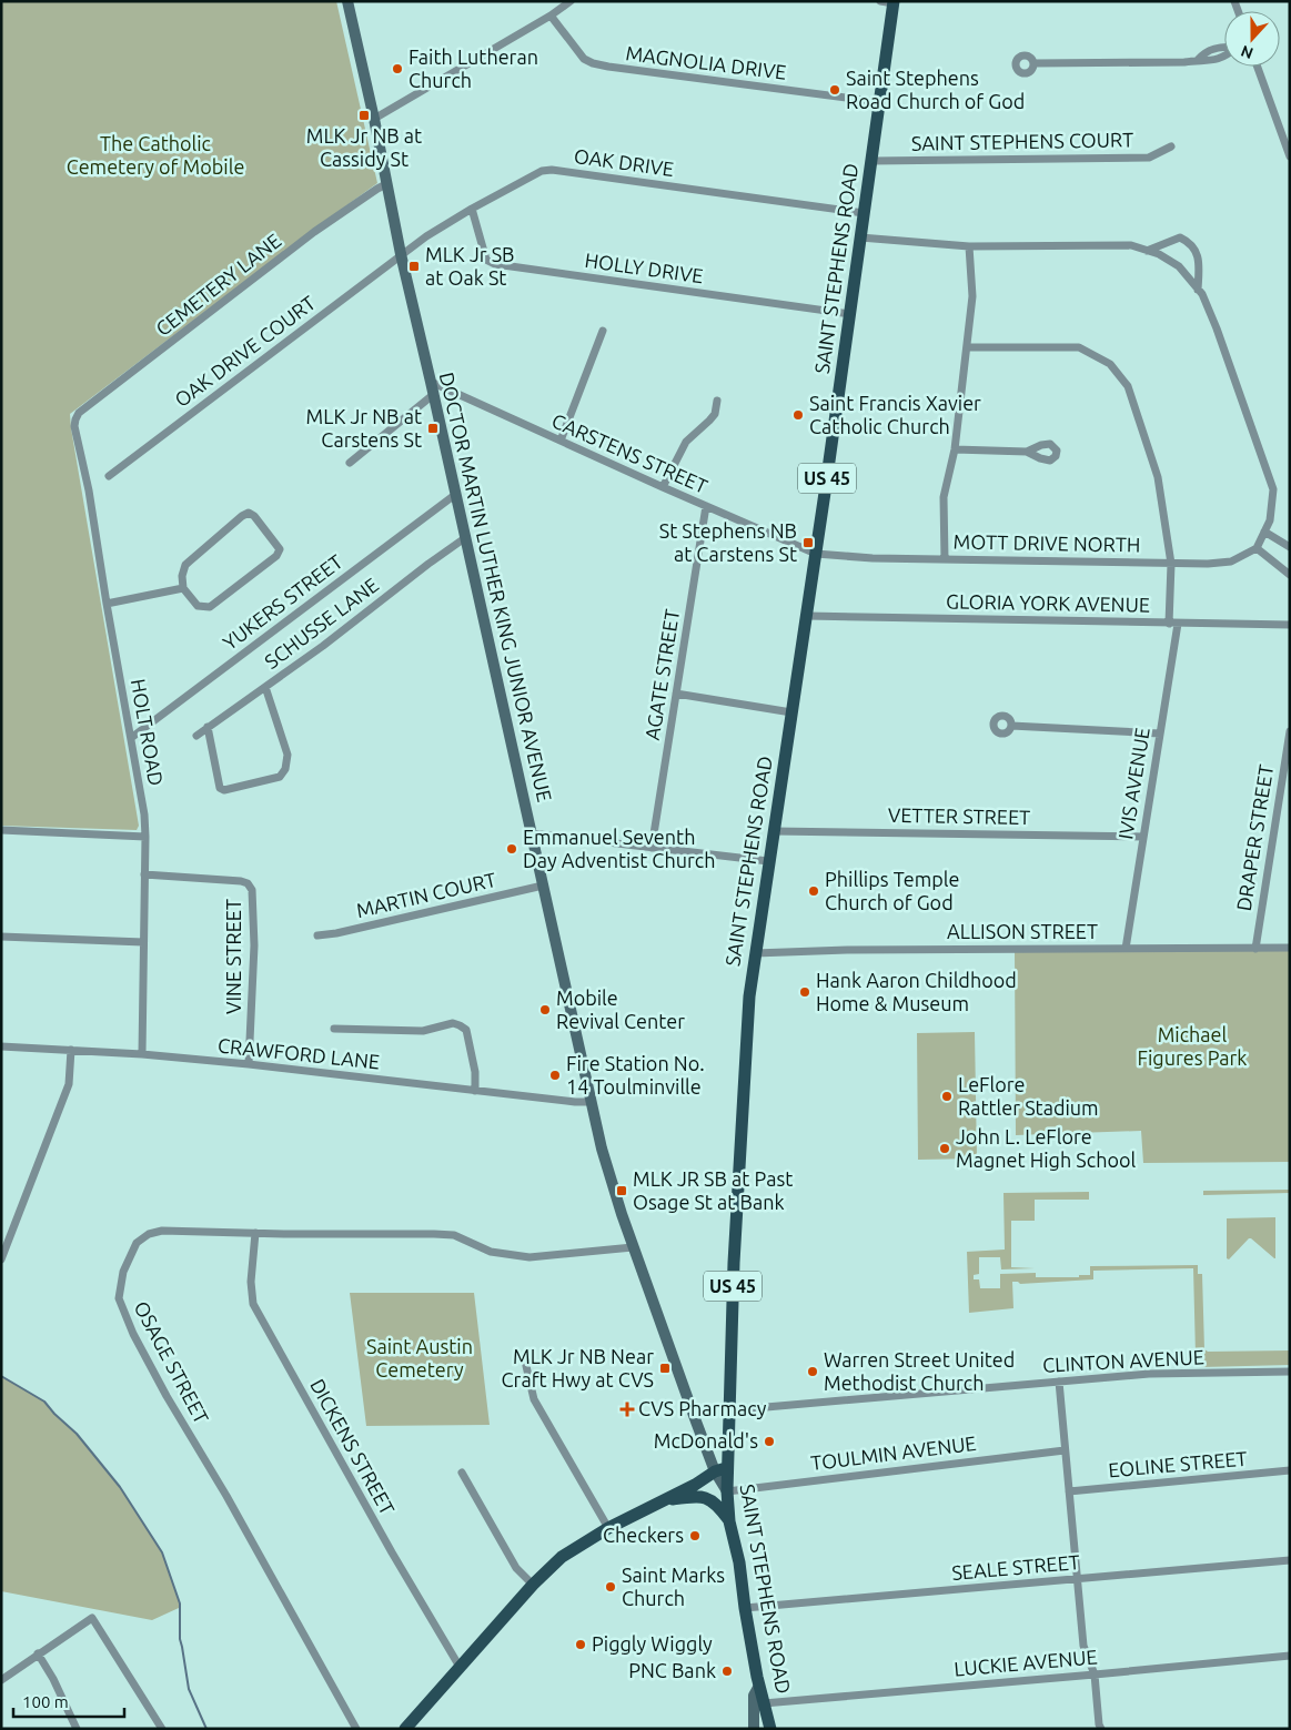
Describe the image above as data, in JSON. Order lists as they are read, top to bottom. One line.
{"streets":{"main road":["SAINT STEPHENS ROAD","US 45","DOCTOR MARTIN LUTHER KING JUNIOR AVENUE"],"street":["MAGNOLIA DRIVE","SAINT STEPHENS COURT","OAK DRIVE","HOLLY DRIVE","CEMETERY LANE","OAK DRIVE COURT","CARSTENS STREET","MOTT DRIVE NORTH","YUKERS STREET","GLORIA YORK AVENUE","SCHUSSE LANE","AGATE STREET","HOLT ROAD","IVIS AVENUE","VETTER STREET","DRAPER STREET","MARTIN COURT","ALLISON STREET","VINE STREET","CRAWFORD LANE","CLINTON AVENUE","OSAGE STREET","DICKENS STREET","TOULMIN AVENUE","EOLINE STREET","SEALE STREET","LUCKIE AVENUE"]},"crossings":[["MAGNOLIA DRIVE","SAINT STEPHENS ROAD"],["SAINT STEPHENS COURT","SAINT STEPHENS ROAD"],["OAK DRIVE","HOLLY DRIVE"],["OAK DRIVE","SAINT STEPHENS ROAD"],["OAK DRIVE","OAK DRIVE COURT"],["OAK DRIVE","DOCTOR MARTIN LUTHER KING JUNIOR AVENUE"],["HOLLY DRIVE","SAINT STEPHENS ROAD"],["SAINT STEPHENS ROAD","CARSTENS STREET"],["SAINT STEPHENS ROAD","MOTT DRIVE NORTH"],["SAINT STEPHENS ROAD","DOCTOR MARTIN LUTHER KING JUNIOR AVENUE"],["SAINT STEPHENS ROAD","GLORIA YORK AVENUE"],["SAINT STEPHENS ROAD","VETTER STREET"],["SAINT STEPHENS ROAD","ALLISON STREET"],["SAINT STEPHENS ROAD","CLINTON AVENUE"],["SAINT STEPHENS ROAD","TOULMIN AVENUE"],["SAINT STEPHENS ROAD","SEALE STREET"],["SAINT STEPHENS ROAD","LUCKIE AVENUE"],["CEMETERY LANE","DOCTOR MARTIN LUTHER KING JUNIOR AVENUE"],["CEMETERY LANE","HOLT ROAD"],["OAK DRIVE COURT","DOCTOR MARTIN LUTHER KING JUNIOR AVENUE"],["CARSTENS STREET","MOTT DRIVE NORTH"],["CARSTENS STREET","DOCTOR MARTIN LUTHER KING JUNIOR AVENUE"],["CARSTENS STREET","AGATE STREET"],["MOTT DRIVE NORTH","IVIS AVENUE"],["DOCTOR MARTIN LUTHER KING JUNIOR AVENUE","YUKERS STREET"],["DOCTOR MARTIN LUTHER KING JUNIOR AVENUE","SCHUSSE LANE"],["DOCTOR MARTIN LUTHER KING JUNIOR AVENUE","MARTIN COURT"],["DOCTOR MARTIN LUTHER KING JUNIOR AVENUE","CRAWFORD LANE"],["DOCTOR MARTIN LUTHER KING JUNIOR AVENUE","OSAGE STREET"],["YUKERS STREET","HOLT ROAD"],["GLORIA YORK AVENUE","IVIS AVENUE"],["HOLT ROAD","VINE STREET"],["HOLT ROAD","CRAWFORD LANE"],["IVIS AVENUE","VETTER STREET"],["IVIS AVENUE","ALLISON STREET"],["DRAPER STREET","ALLISON STREET"],["VINE STREET","CRAWFORD LANE"],["OSAGE STREET","DICKENS STREET"]],"parks":["The Catholic Cemetery of Mobile","Michael Figures Park","Saint Austin Cemetery"],"places":{"other":["Faith Lutheran Church","Saint Stephens Road Church of God","Saint Francis Xavier Catholic Church","Emmanuel Seventh Day Adventist Church","Phillips Temple Church of God","Hank Aaron Childhood Home & Museum","Mobile Revival Center","Fire Station No. 14 Toulminville","LeFlore Rattler Stadium","John L. LeFlore Magnet High School","Warren Street United Methodist Church","McDonald's","Checkers","Saint Marks Church","Piggly Wiggly","PNC Bank"],"transit":["MLK Jr NB at Cassidy St","MLK Jr SB at Oak St","MLK Jr NB at Carstens St","St Stephens NB at Carstens St","MLK JR SB at Past Osage St at Bank","MLK Jr NB Near Craft Hwy at CVS"],"health":["CVS Pharmacy"]},"scale_bar":"100 m","north":"bottom"}
